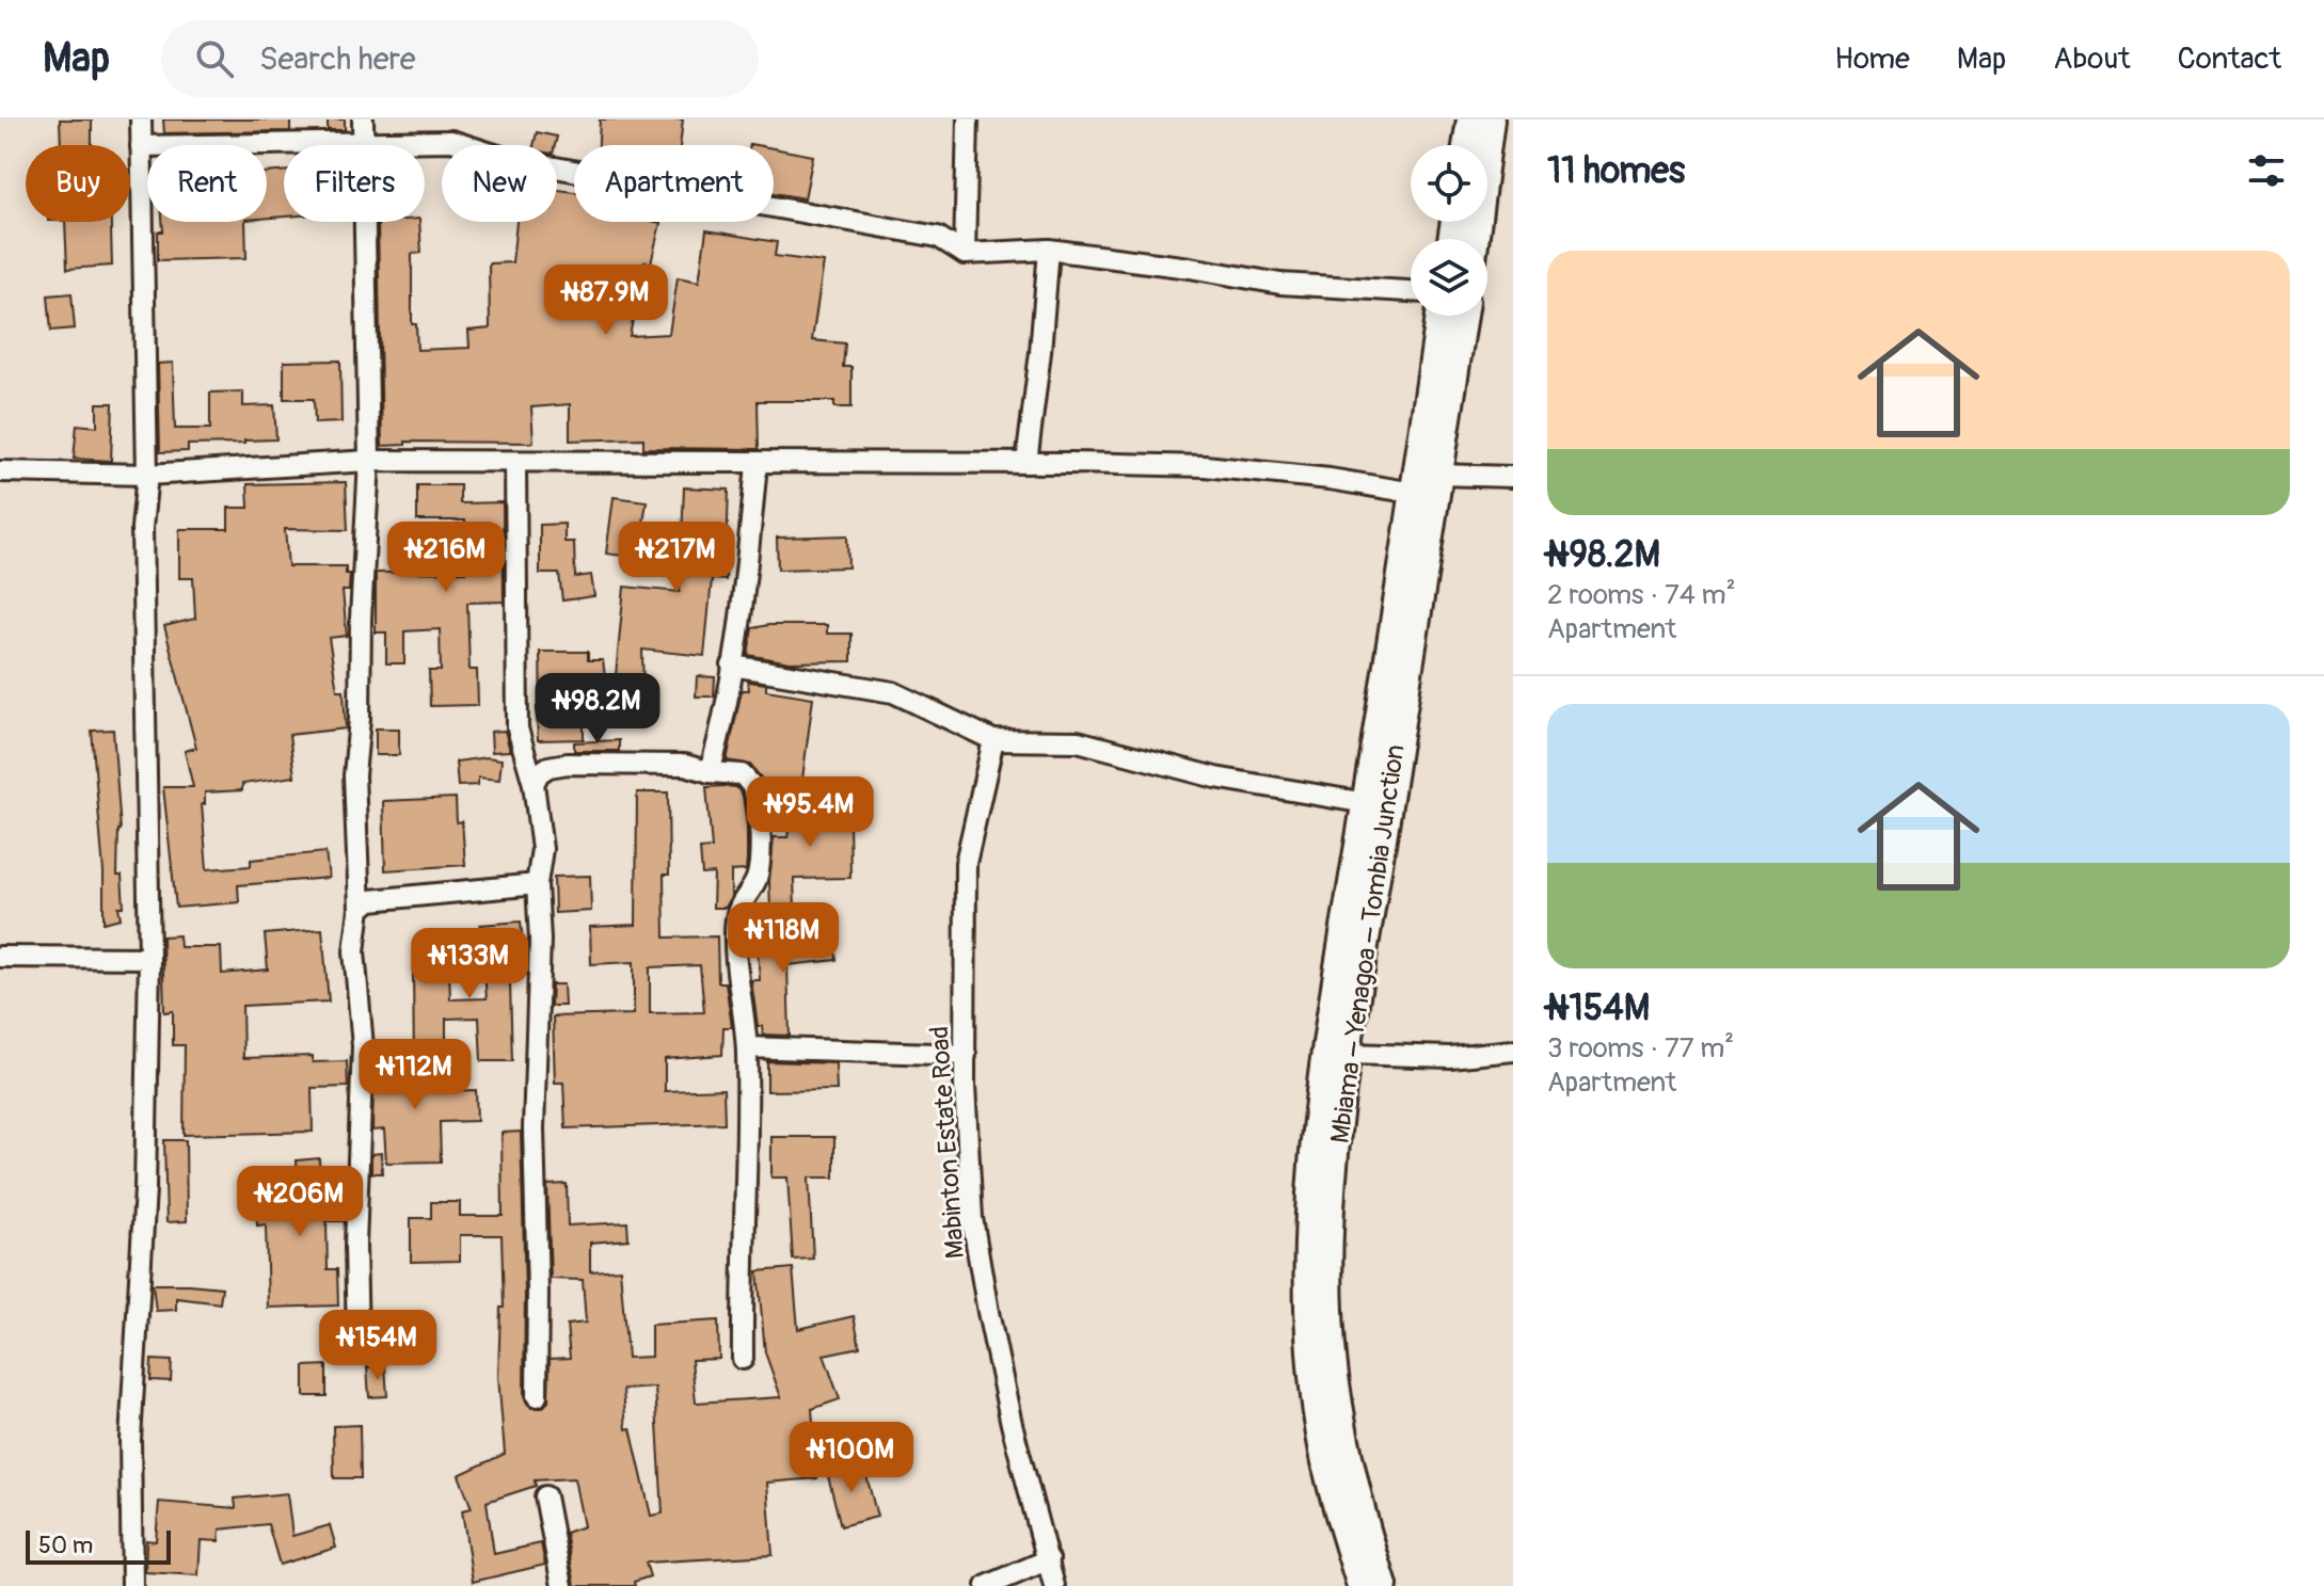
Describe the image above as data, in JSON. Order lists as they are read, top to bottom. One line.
{"streets":{"main road":["Mbiama – Yenagoa – Tombia Junction"],"street":["Mabinton Estate Road"]},"scale_bar":"50 m","page":{"header":"Map","search":"Search here","nav":["Home","Map","About","Contact"],"heading":"11 homes","chip":["Buy","Rent","Filters","New","Apartment"],"list":[{"name":"₦98.2M","note":"2 rooms · 74 m² · Apartment"},{"name":"₦154M","note":"3 rooms · 77 m² · Apartment"}],"price":["₦87.9M","₦216M","₦217M","₦98.2M","₦95.4M","₦118M","₦133M","₦112M","₦206M","₦154M","₦100M"],"scale":"50 m"}}
